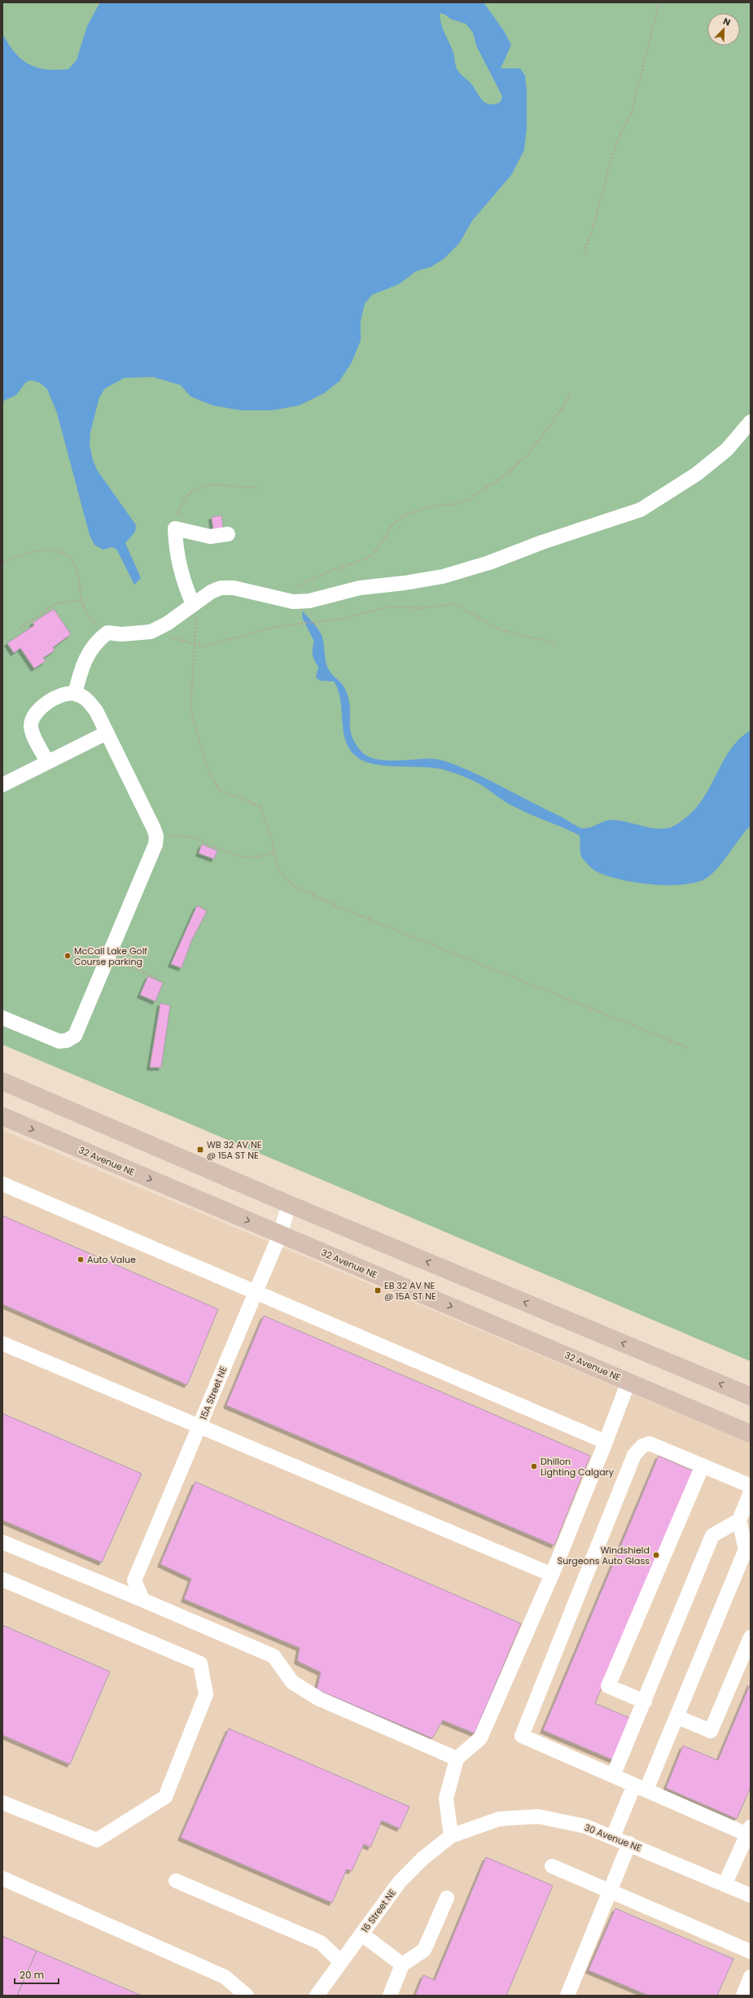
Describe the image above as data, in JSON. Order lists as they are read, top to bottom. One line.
{"streets":{"main road":["32 Avenue NE"],"street":["15A Street NE","30 Avenue NE","16 Street NE"]},"crossings":[["32 Avenue NE","15A Street NE"],["30 Avenue NE","16 Street NE"]],"places":{"other":["McCall Lake Golf Course parking","Auto Value","Dhillon Lighting Calgary","Windshield Surgeons Auto Glass"],"transit":["WB 32 AV NE @ 15A ST NE","EB 32 AV NE @ 15A ST NE"]},"scale_bar":"20 m","north":"top right"}
